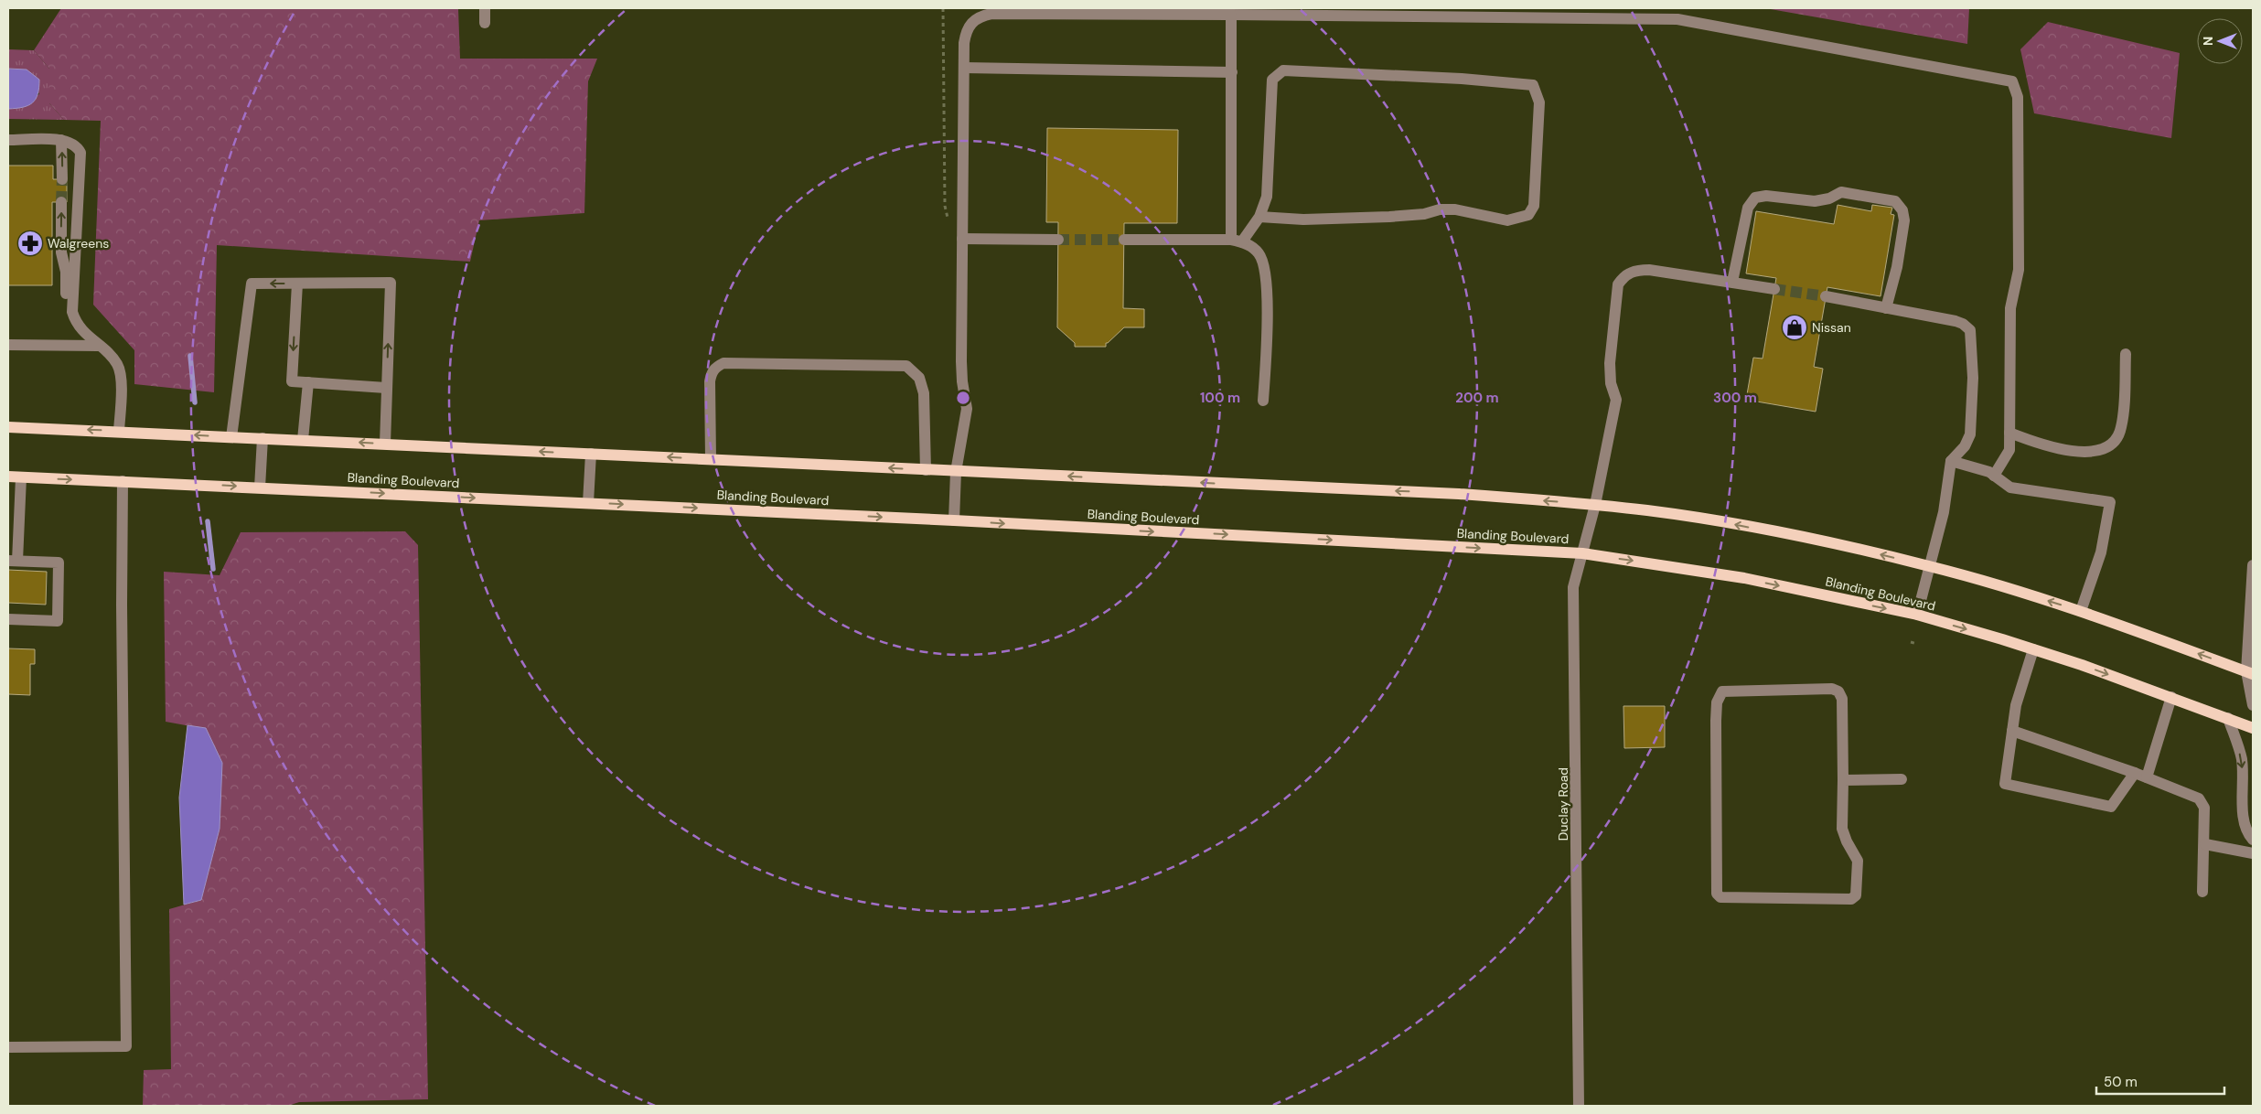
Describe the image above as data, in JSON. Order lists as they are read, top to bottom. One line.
{"streets":{"main road":["Blanding Boulevard"],"street":["Duclay Road"]},"crossings":[["Blanding Boulevard","Duclay Road"]],"places":{"pharmacy":["Walgreens"],"shop":["Nissan"]},"scale_bar":"50 m","north":"left","rings":["100 m","200 m","300 m"]}
